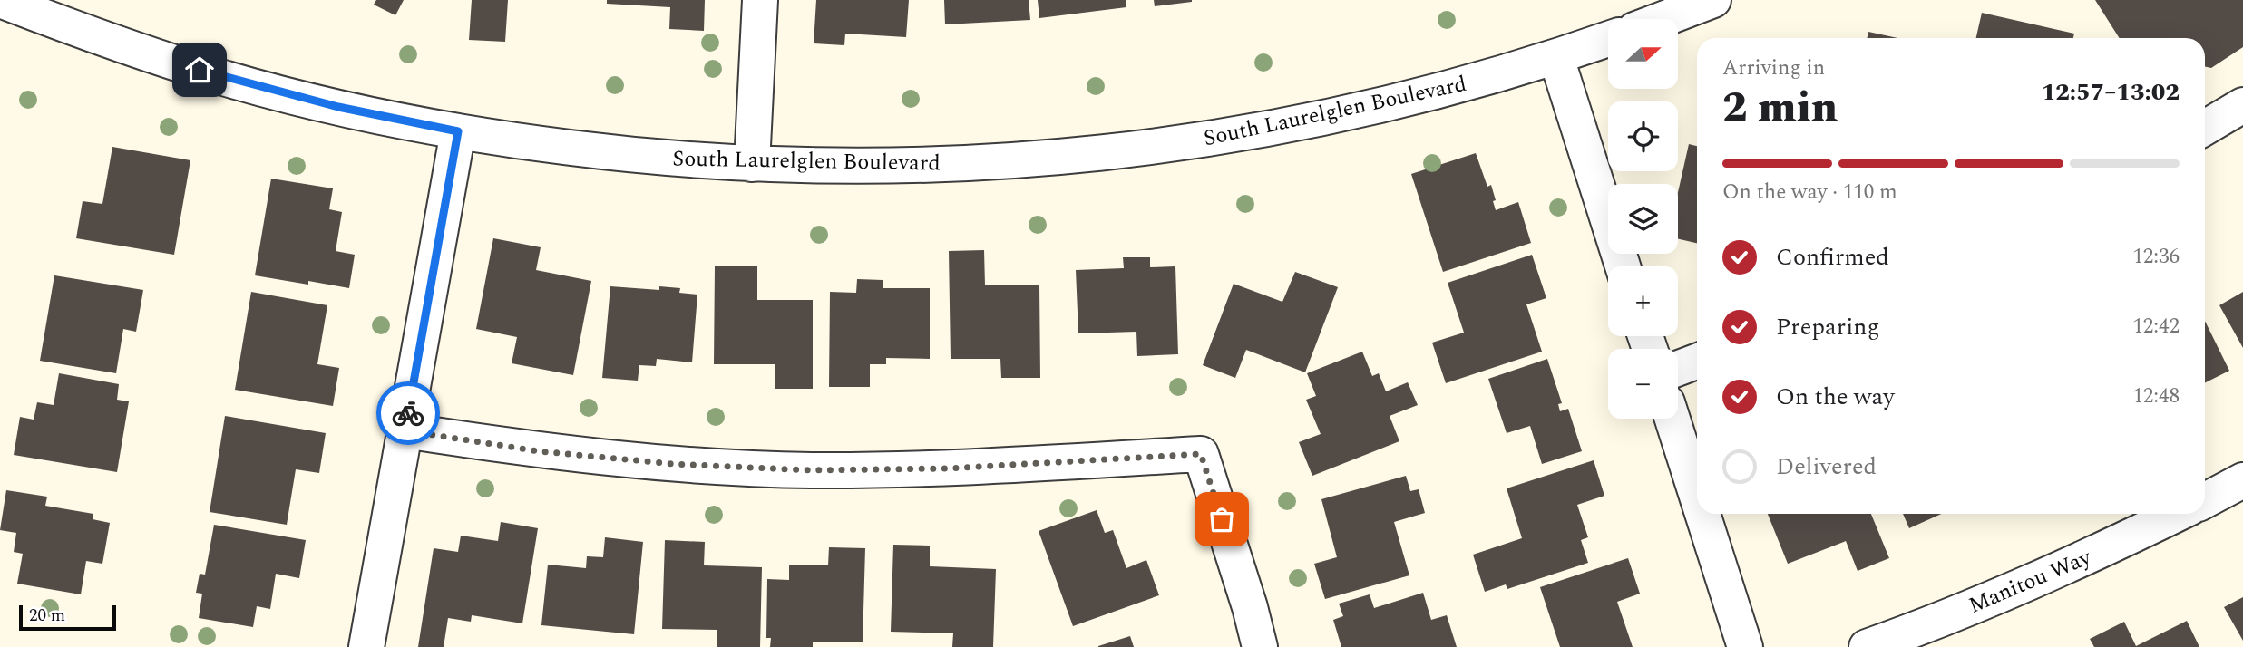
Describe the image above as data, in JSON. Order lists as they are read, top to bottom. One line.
{"streets":{"street":["South Laurelglen Boulevard","Manitou Way"]},"scale_bar":"20 m","north":"right","page":{"map_buttons":["+","−"],"heading":["2 min","Arriving in","12:57–13:02"],"bar":"On the way · 110 m","list":[["Confirmed","12:36"],["Preparing","12:42"],["On the way","12:48"],"Delivered"],"scale":"20 m"}}
